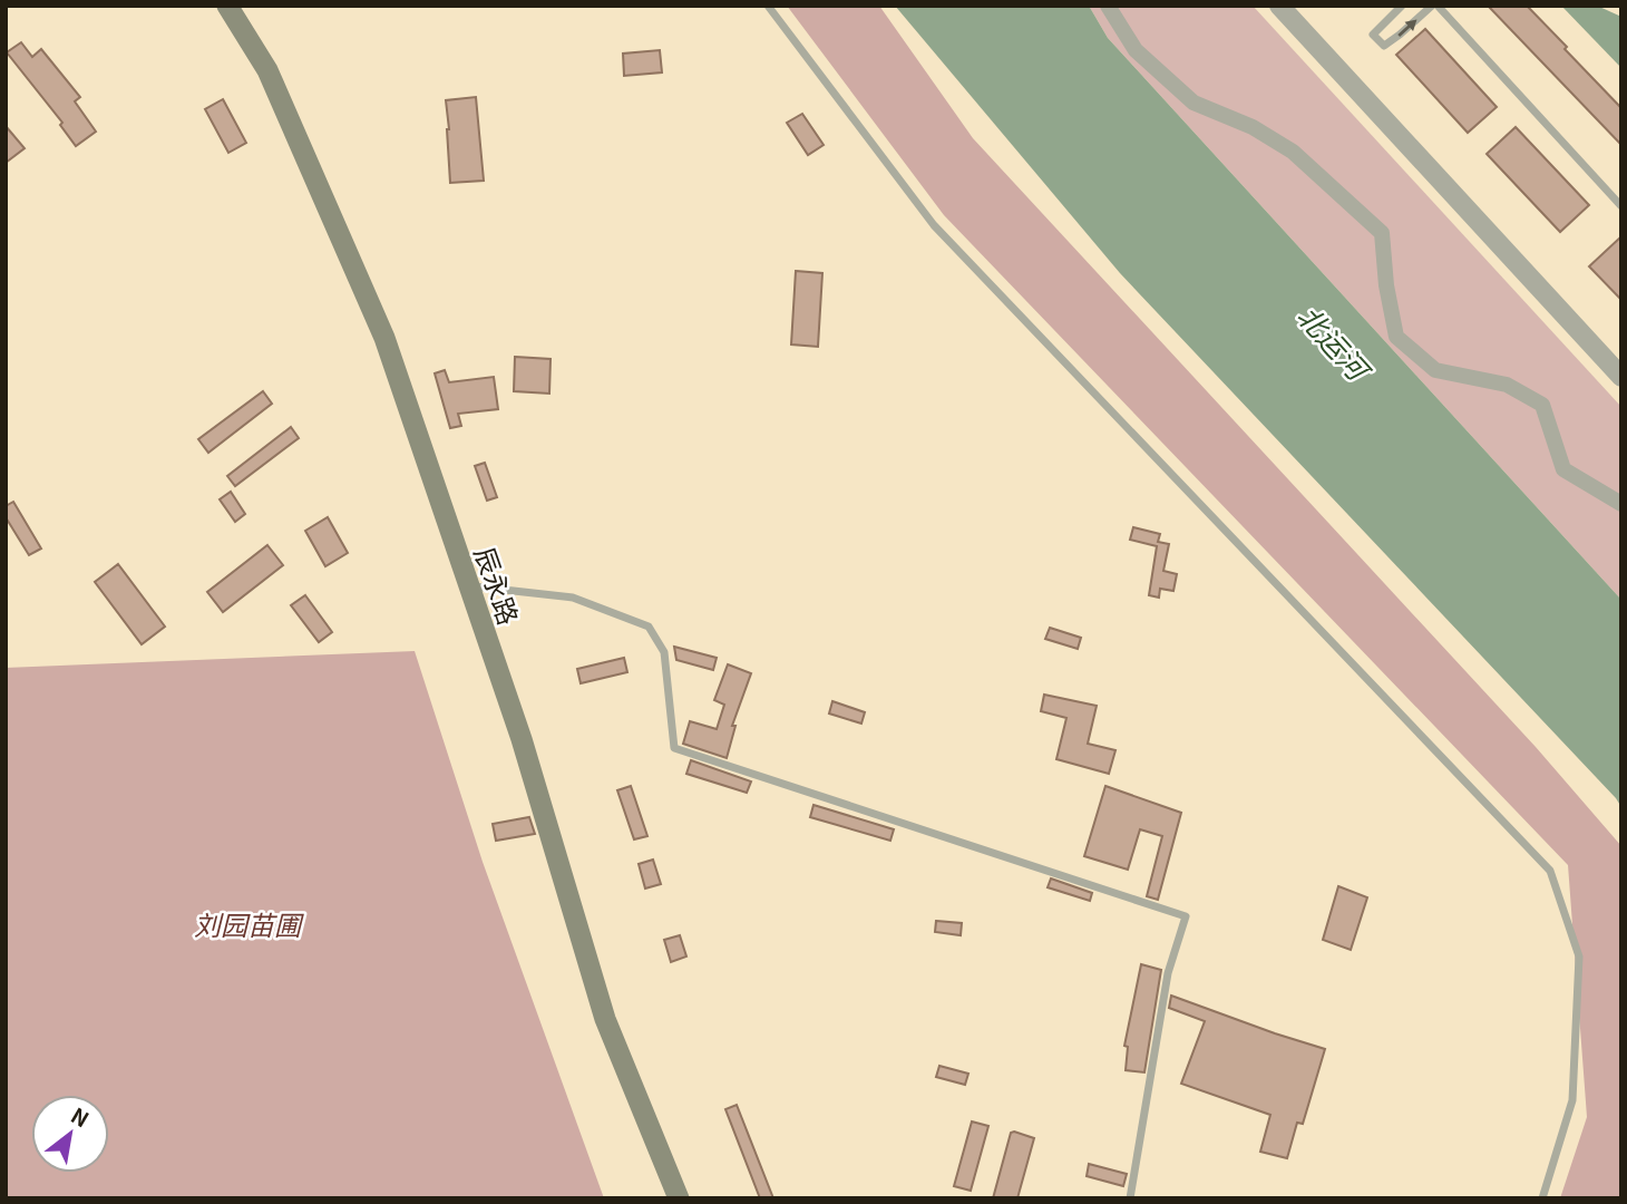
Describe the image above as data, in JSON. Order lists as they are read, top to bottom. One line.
{"streets":{"main road":["辰永路"]},"water":["北运河"],"parks":["刘园苗圃"],"north":"top right"}
